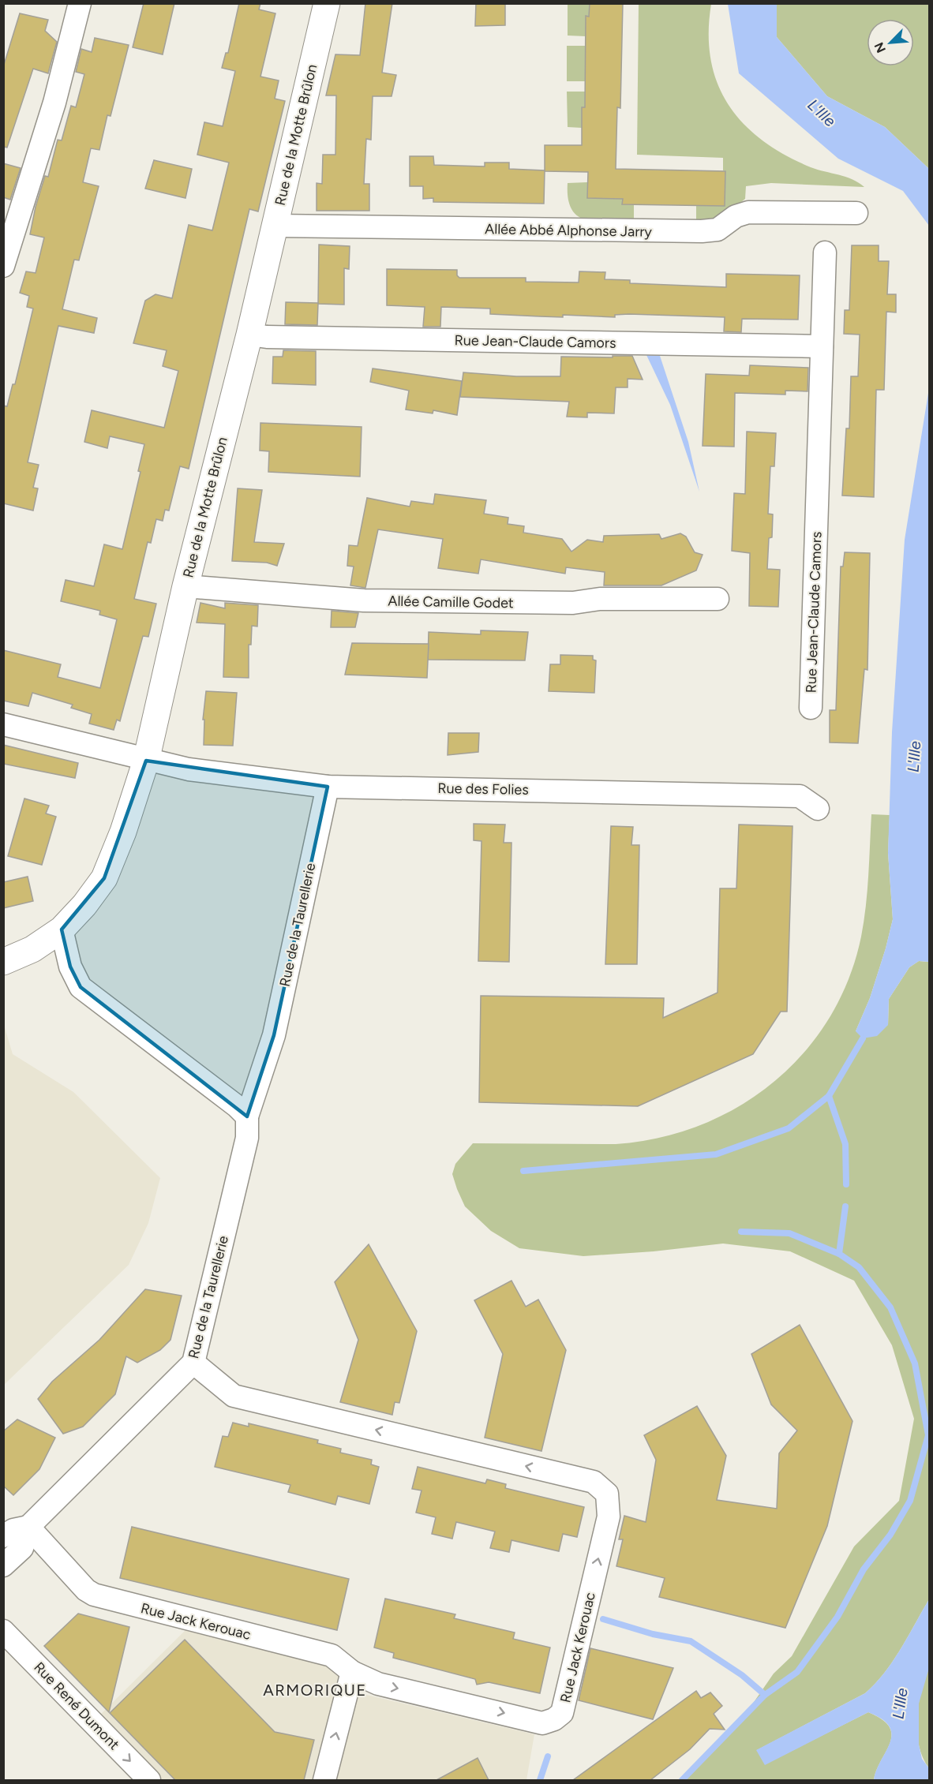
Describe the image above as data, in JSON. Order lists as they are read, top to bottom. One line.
{"streets":{"street":["Rue de la Motte Brûlon","Allée Abbé Alphonse Jarry","Rue Jean-Claude Camors","Allée Camille Godet","Rue des Folies","Rue de la Taurellerie","Rue Jack Kerouac","Rue René Dumont"]},"crossings":[["Rue de la Motte Brûlon","Allée Abbé Alphonse Jarry"],["Rue de la Motte Brûlon","Rue Jean-Claude Camors"],["Rue de la Motte Brûlon","Allée Camille Godet"],["Rue de la Motte Brûlon","Rue des Folies"],["Rue des Folies","Rue de la Taurellerie"],["Rue de la Taurellerie","Rue Jack Kerouac"]],"one_way":["Rue René Dumont"],"districts":["ARMORIQUE"],"water":["L'Ille"],"north":"bottom left"}
